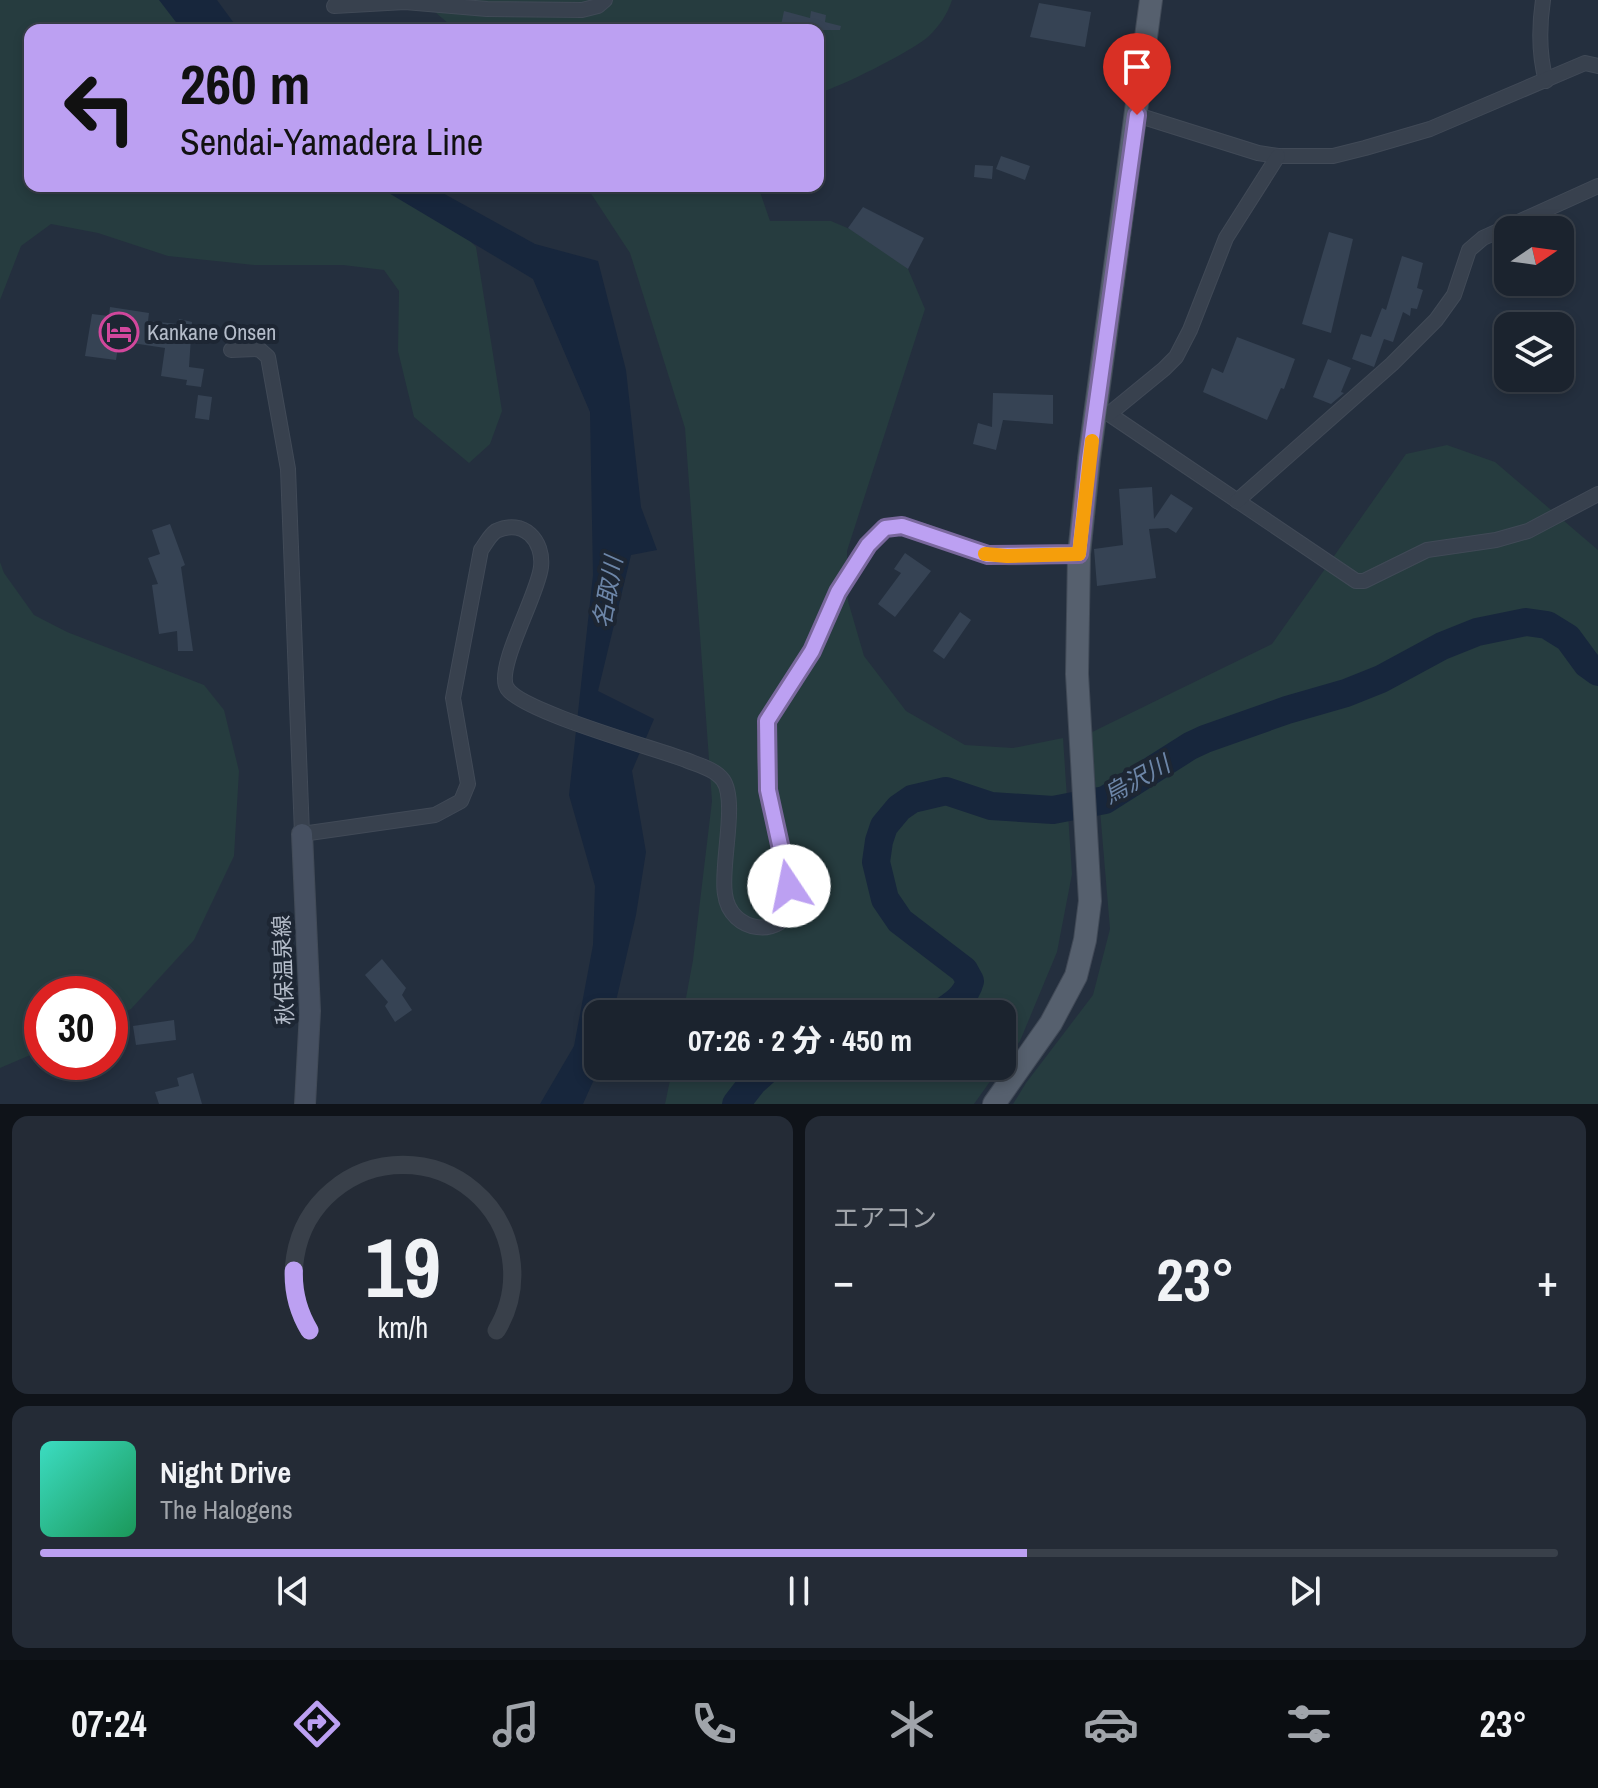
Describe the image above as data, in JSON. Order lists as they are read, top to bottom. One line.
{"streets":{"main road":["秋保温泉線"]},"water":["名取川","烏沢川"],"places":{"hotel":["Kankane Onsen"]},"north":"right","page":{"turn":["260 m","Sendai-Yamadera Line"],"limit":"30","trip":"07:26 · 2 分 · 450 m","tile":"エアコン","heat":["−","23°","+"],"song":["Night Drive","The Halogens"],"tabs":["07:24","23°"],"gauge":["19","km/h"]}}
